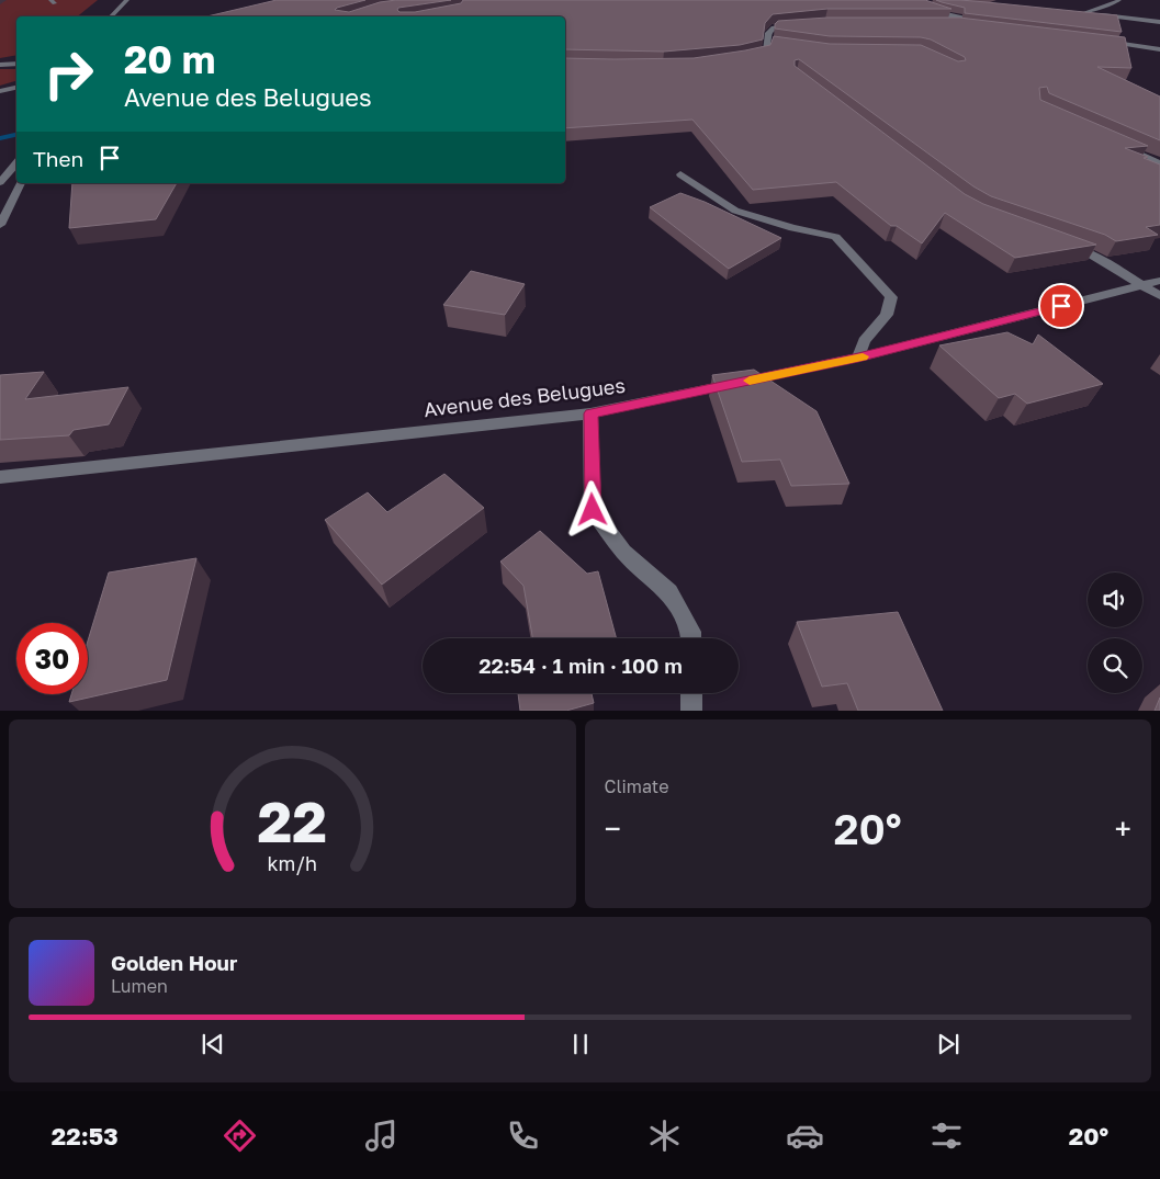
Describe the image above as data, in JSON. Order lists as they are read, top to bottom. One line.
{"streets":{"street":["Avenue des Belugues"]},"page":{"turn":["20 m","Avenue des Belugues"],"then":"Then","limit":"30","trip":"22:54 · 1 min · 100 m","tile":"Climate","heat":["−","20°","+"],"song":["Golden Hour","Lumen"],"tabs":["22:53","20°"],"gauge":["22","km/h"]}}
